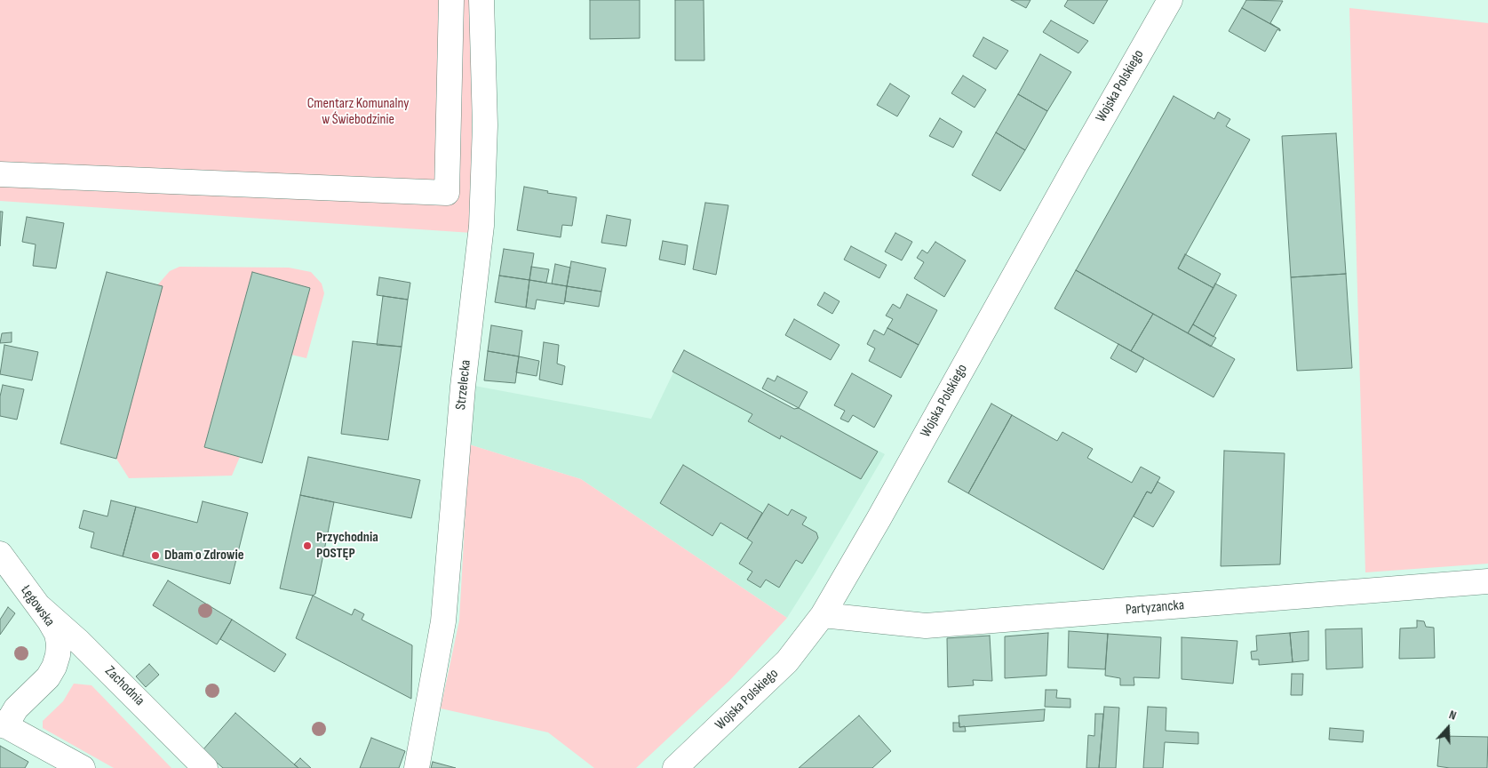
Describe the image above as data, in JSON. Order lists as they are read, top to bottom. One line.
{"streets":{"street":["Wojska Polskiego","Strzelecka","Łęgowska","Partyzancka","Zachodnia"]},"crossings":[["Wojska Polskiego","Partyzancka"],["Łęgowska","Zachodnia"]],"parks":["Cmentarz Komunalny w Świebodzinie"],"places":["Przychodnia POSTĘP","Dbam o Zdrowie"],"north":"top"}
